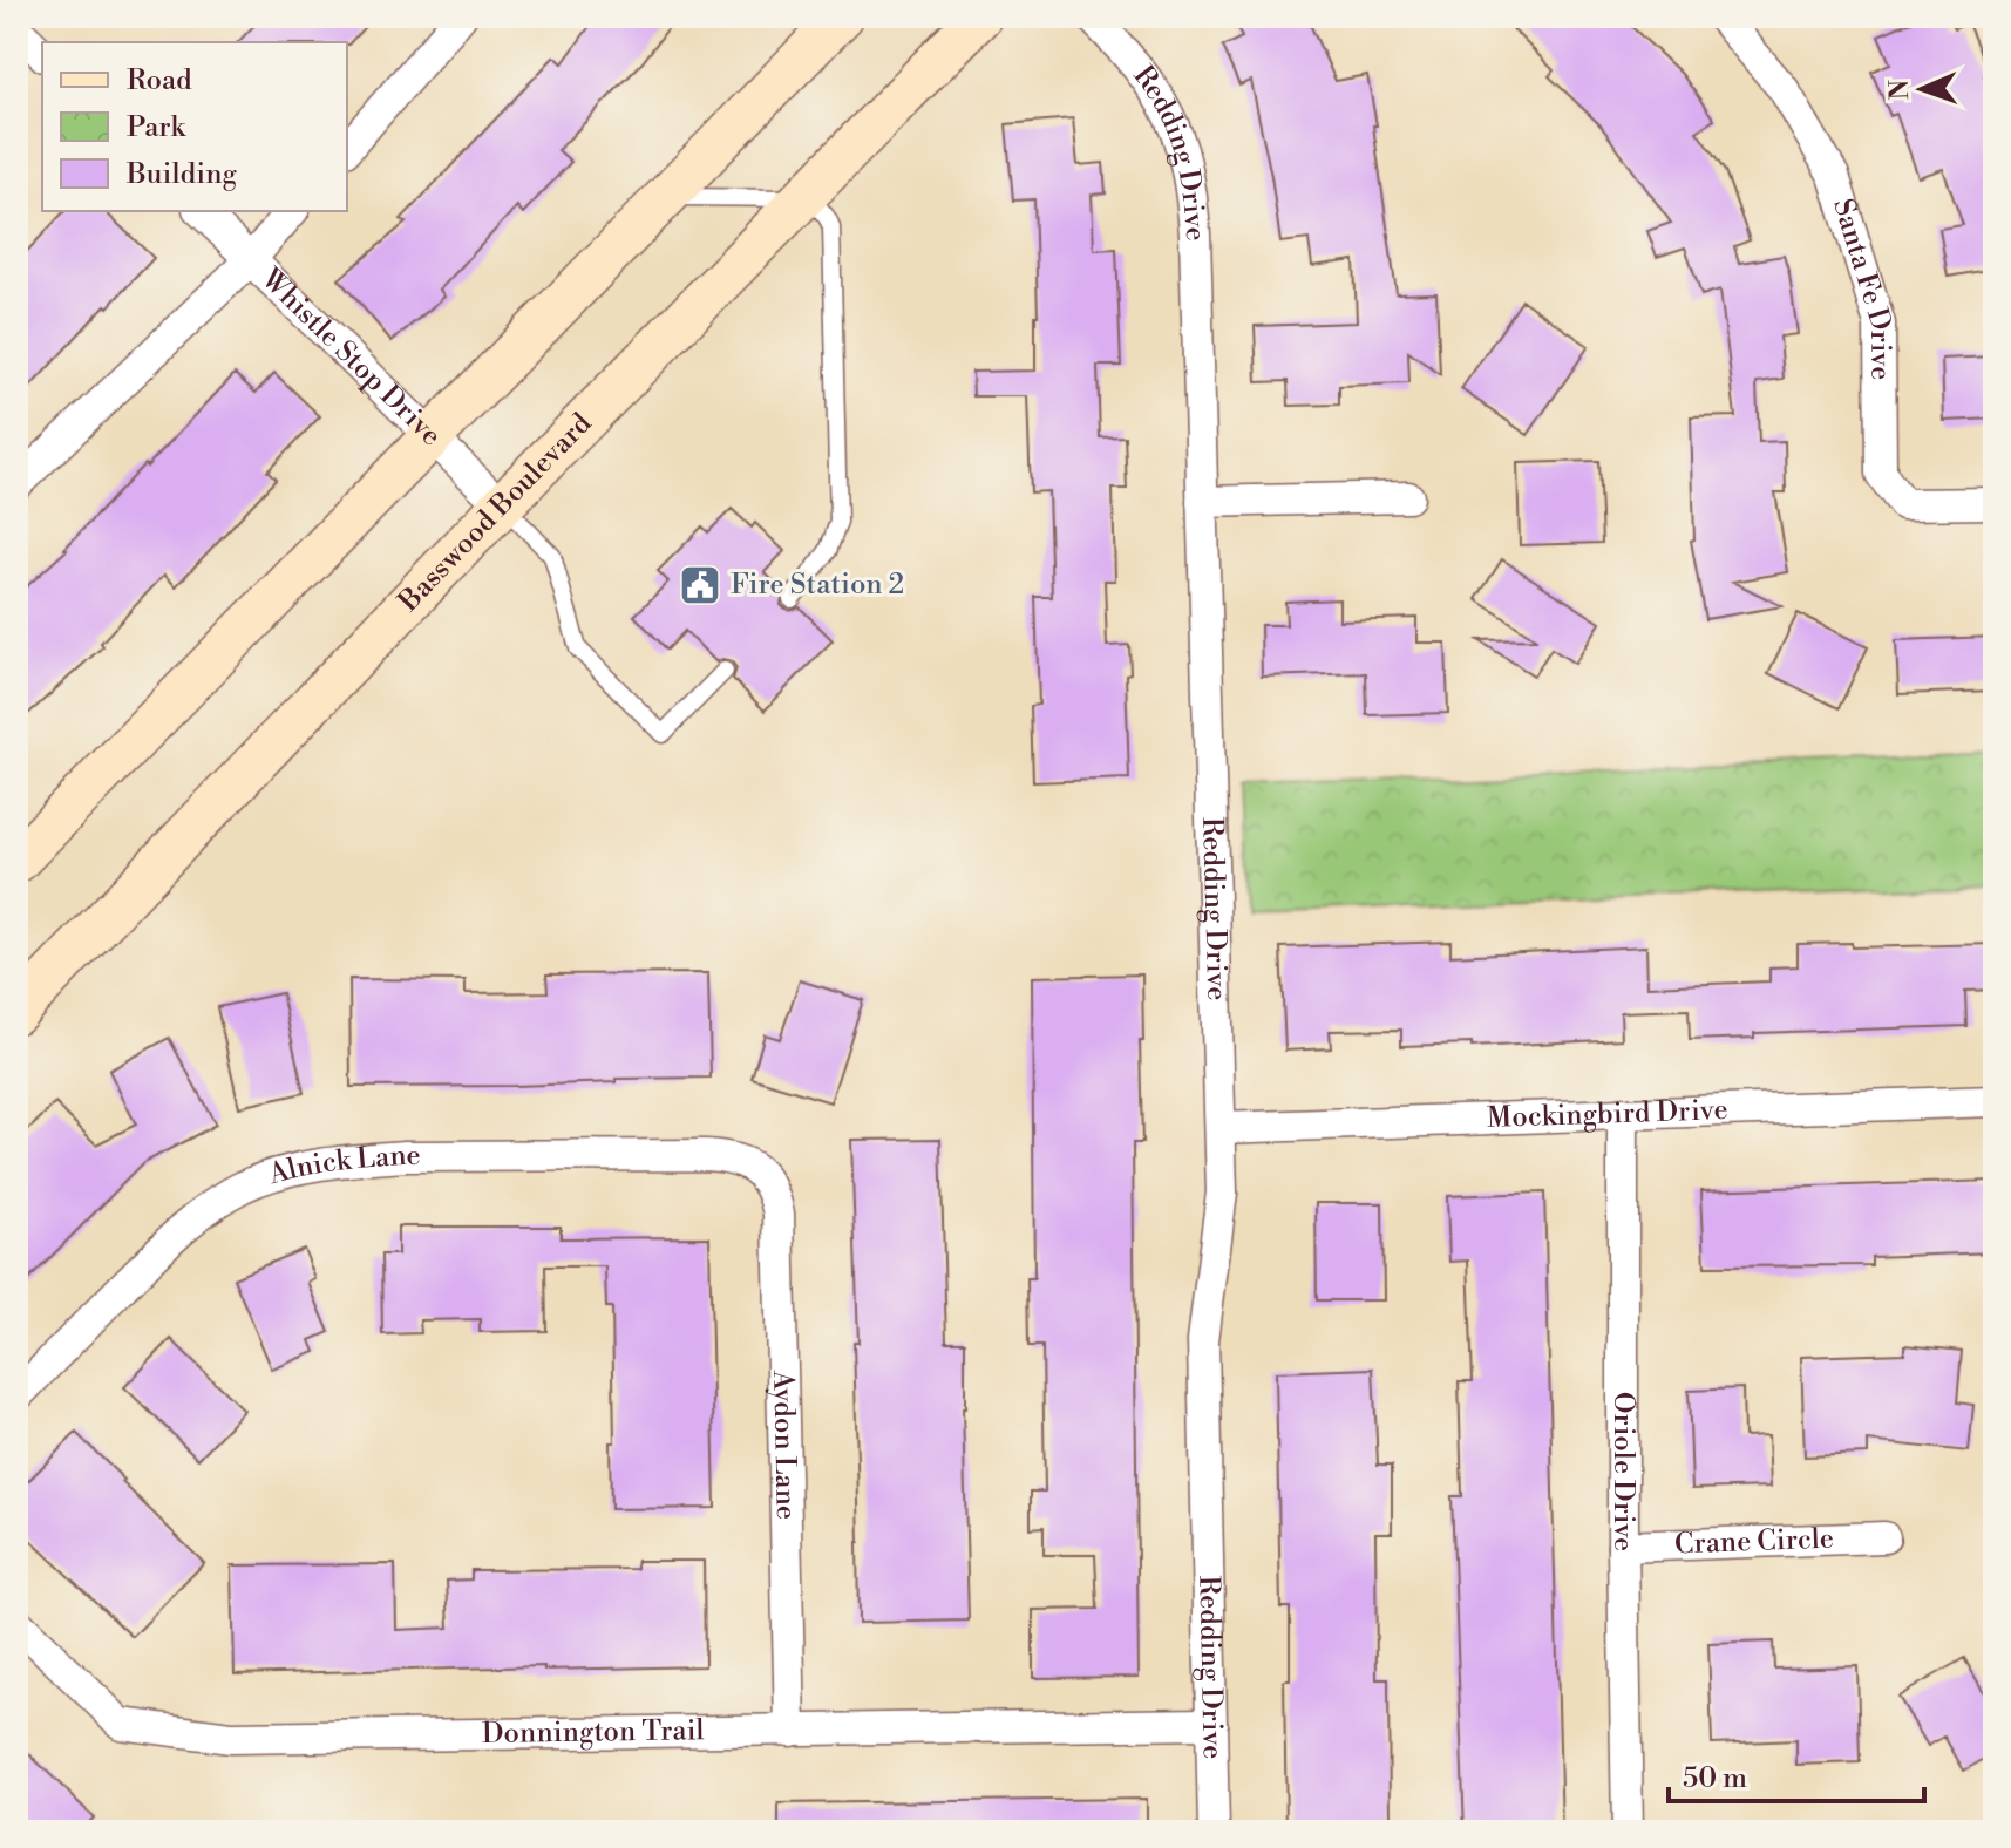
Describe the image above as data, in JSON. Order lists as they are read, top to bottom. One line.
{"streets":{"main road":["Basswood Boulevard"],"street":["Redding Drive","Santa Fe Drive","Whistle Stop Drive","Mockingbird Drive","Alnick Lane","Aydon Lane","Oriole Drive","Crane Circle","Donnington Trail"]},"crossings":[["Redding Drive","Mockingbird Drive"],["Redding Drive","Donnington Trail"],["Whistle Stop Drive","Basswood Boulevard"],["Mockingbird Drive","Oriole Drive"],["Alnick Lane","Aydon Lane"],["Aydon Lane","Donnington Trail"],["Oriole Drive","Crane Circle"]],"places":{"public building":["Fire Station 2"]},"legend":["Road","Park","Building"],"scale_bar":"50 m","north":"left"}
